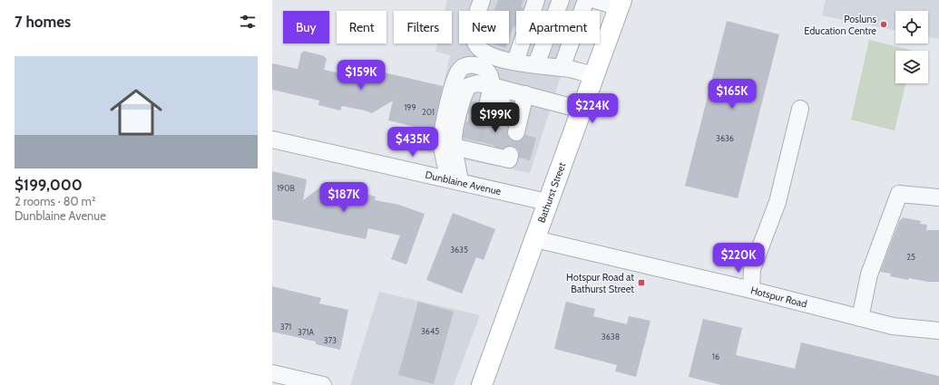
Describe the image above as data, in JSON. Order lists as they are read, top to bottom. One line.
{"streets":{"main road":["Bathurst Street"],"street":["Dunblaine Avenue","Hotspur Road"]},"crossings":[["Dunblaine Avenue","Bathurst Street"],["Bathurst Street","Hotspur Road"]],"places":{"other":["Posluns Education Centre"],"transit":["Hotspur Road at Bathurst Street"]},"house_numbers":["199","201","3636","190B","3635","25","371","3645","371A","3638","373","16"],"page":{"heading":"7 homes","chip":["Buy","Rent","Filters","New","Apartment"],"list":[{"name":"$199,000","note":"2 rooms · 80 m² · Dunblaine Avenue"}],"price":["$159K","$165K","$224K","$199K","$435K","$187K","$220K"]}}
